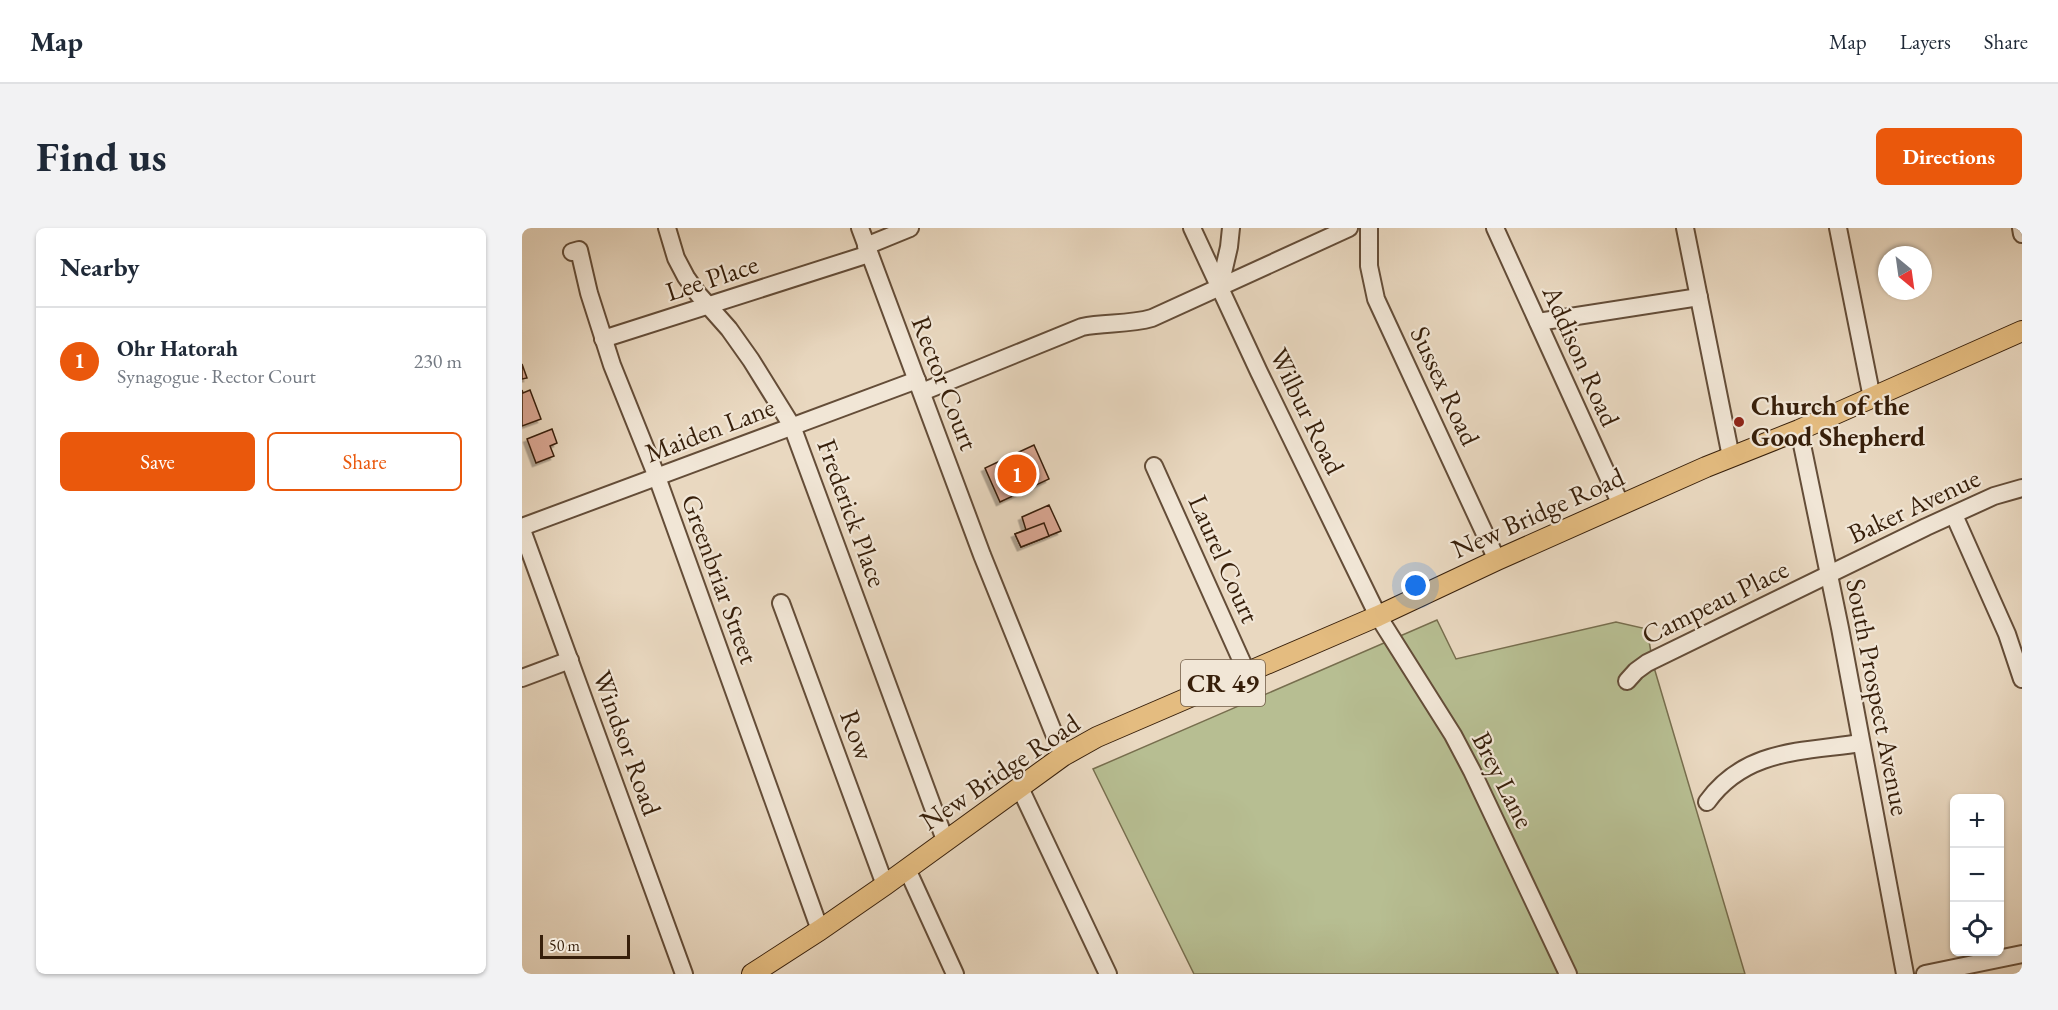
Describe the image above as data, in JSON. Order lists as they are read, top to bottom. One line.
{"streets":{"main road":["New Bridge Road","CR 49"],"street":["Lee Place","Addison Road","Rector Court","Sussex Road","Wilbur Road","Maiden Lane","Baker Avenue","Frederick Place","Laurel Court","Greenbriar Street","Campeau Place","South Prospect Avenue","Row","Windsor Road","Brey Lane"]},"crossings":[["Lee Place","Rector Court"],["Lee Place","Frederick Place"],["Lee Place","Greenbriar Street"],["Addison Road","New Bridge Road"],["Rector Court","Maiden Lane"],["Rector Court","New Bridge Road"],["Sussex Road","New Bridge Road"],["Wilbur Road","Maiden Lane"],["Wilbur Road","New Bridge Road"],["Wilbur Road","Brey Lane"],["Maiden Lane","Frederick Place"],["Maiden Lane","Greenbriar Street"],["Maiden Lane","Windsor Road"],["Baker Avenue","Campeau Place"],["Baker Avenue","South Prospect Avenue"],["Frederick Place","New Bridge Road"],["New Bridge Road","Laurel Court"],["New Bridge Road","Greenbriar Street"],["New Bridge Road","South Prospect Avenue"],["New Bridge Road","Row"],["New Bridge Road","Brey Lane"],["Campeau Place","South Prospect Avenue"]],"places":["Church of the Good Shepherd"],"scale_bar":"50 m","north":"bottom right","page":{"header":"Map","nav":["Map","Layers","Share"],"buttons":["Directions",["Save","Share"]],"title":"Find us","heading":"Nearby","list":[{"mark":"1","name":"Ohr Hatorah","note":"Synagogue · Rector Court","value":"230 m"}],"pins":"1","map_buttons":["+","−"],"scale":"50 m"}}
